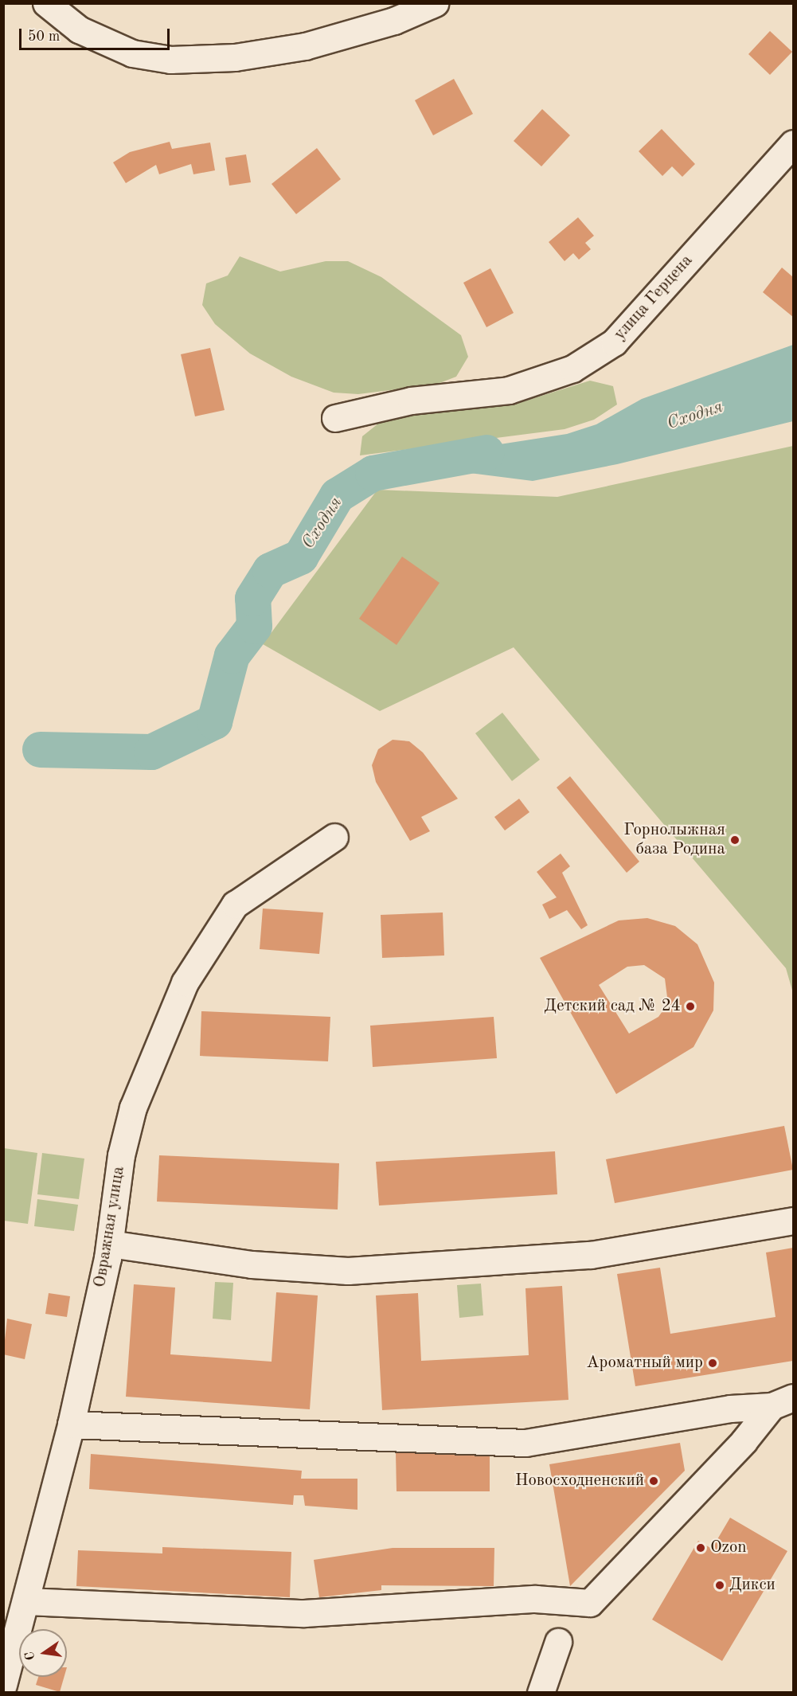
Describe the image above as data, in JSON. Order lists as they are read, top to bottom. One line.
{"streets":{"street":["улица Герцена","Овражная улица"]},"water":["Сходня"],"places":["Горнолыжная база Родина","Детский сад № 24","Ароматный мир","Новосходненский","Ozon","Дикси"],"scale_bar":"50 m","north":"left"}
